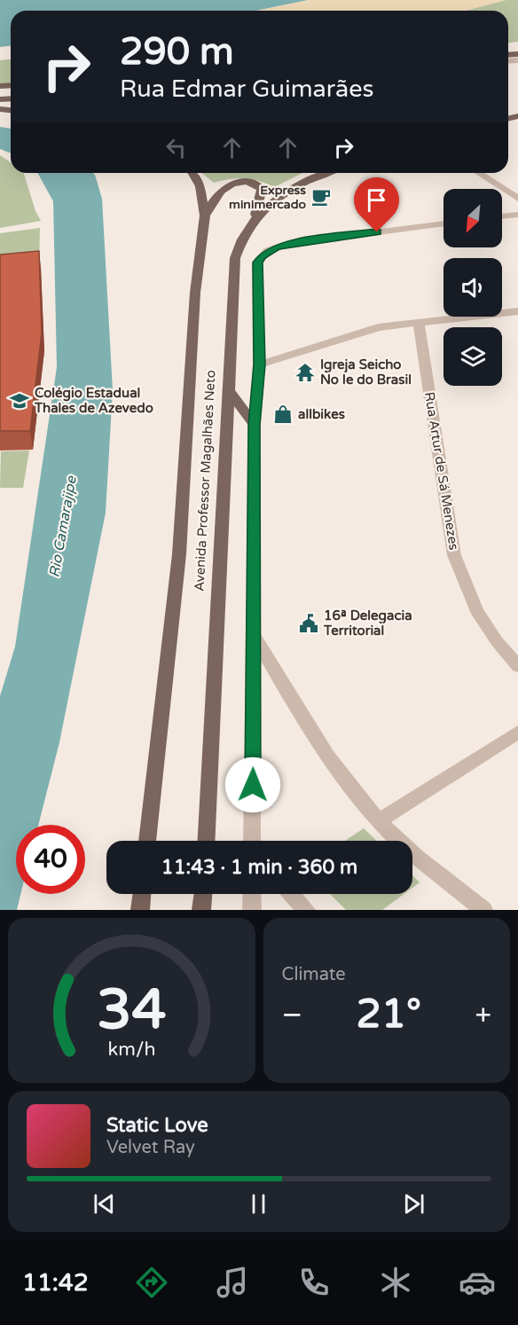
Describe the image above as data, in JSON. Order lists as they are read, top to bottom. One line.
{"streets":{"main road":["Avenida Professor Magalhães Neto"],"street":["Rua Artur de Sá Menezes"]},"water":["Rio Camarajipe"],"places":{"cafe":["Express minimercado"],"temple":["Igreja Seicho No Ie do Brasil"],"school or university":["Colégio Estadual Thales de Azevedo"],"shop":["allbikes"],"public building":["16ª Delegacia Territorial"]},"north":"bottom left","page":{"turn":["290 m","Rua Edmar Guimarães"],"limit":"40","trip":"11:43 · 1 min · 360 m","tile":"Climate","heat":["−","21°","+"],"song":["Static Love","Velvet Ray"],"tabs":"11:42","gauge":["34","km/h"]}}
